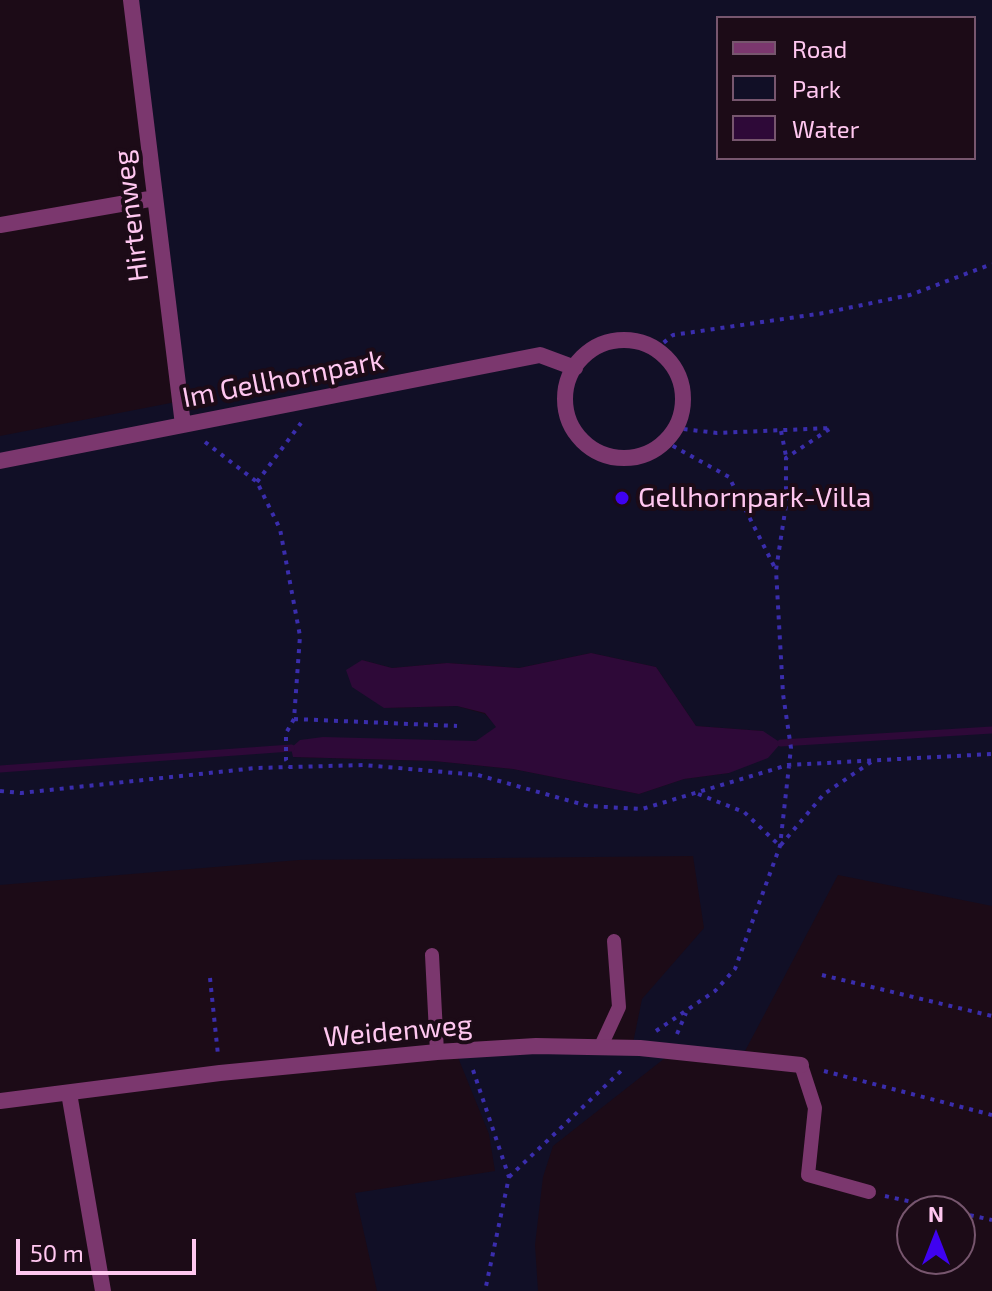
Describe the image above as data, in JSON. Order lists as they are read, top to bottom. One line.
{"streets":{"street":["Hirtenweg","Im Gellhornpark","Weidenweg"]},"crossings":[["Hirtenweg","Im Gellhornpark"]],"places":["Gellhornpark-Villa"],"legend":["Road","Park","Water"],"scale_bar":"50 m","north":"top"}
